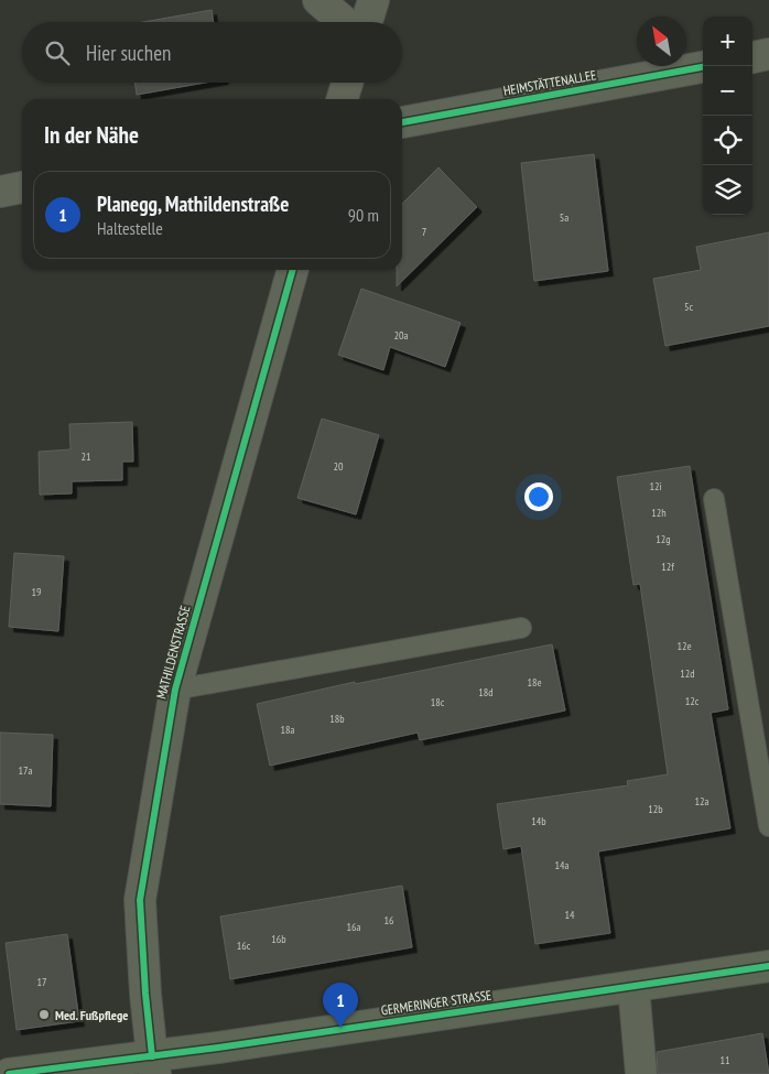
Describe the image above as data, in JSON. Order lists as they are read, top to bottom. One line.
{"streets":{"main road":["GERMERINGER STRASSE"],"street":["HEIMSTÄTTENALLEE","MATHILDENSTRASSE"]},"crossings":[["MATHILDENSTRASSE","GERMERINGER STRASSE"]],"places":["Med. Fußpflege"],"house_numbers":["5a","7","5c","20a","21","20","12i","12h","12g","12f","19","12e","12d","18e","18d","12c","18c","18b","18a","17a","12a","12b","14b","14a","14","16","16a","16b","16c","17","11"],"north":"top left","page":{"map_buttons":["+","−"],"search":"Hier suchen","heading":"In der Nähe","list":[{"mark":"1","name":"Planegg, Mathildenstraße","note":"Haltestelle","value":"90 m"}],"pins":"1"}}
